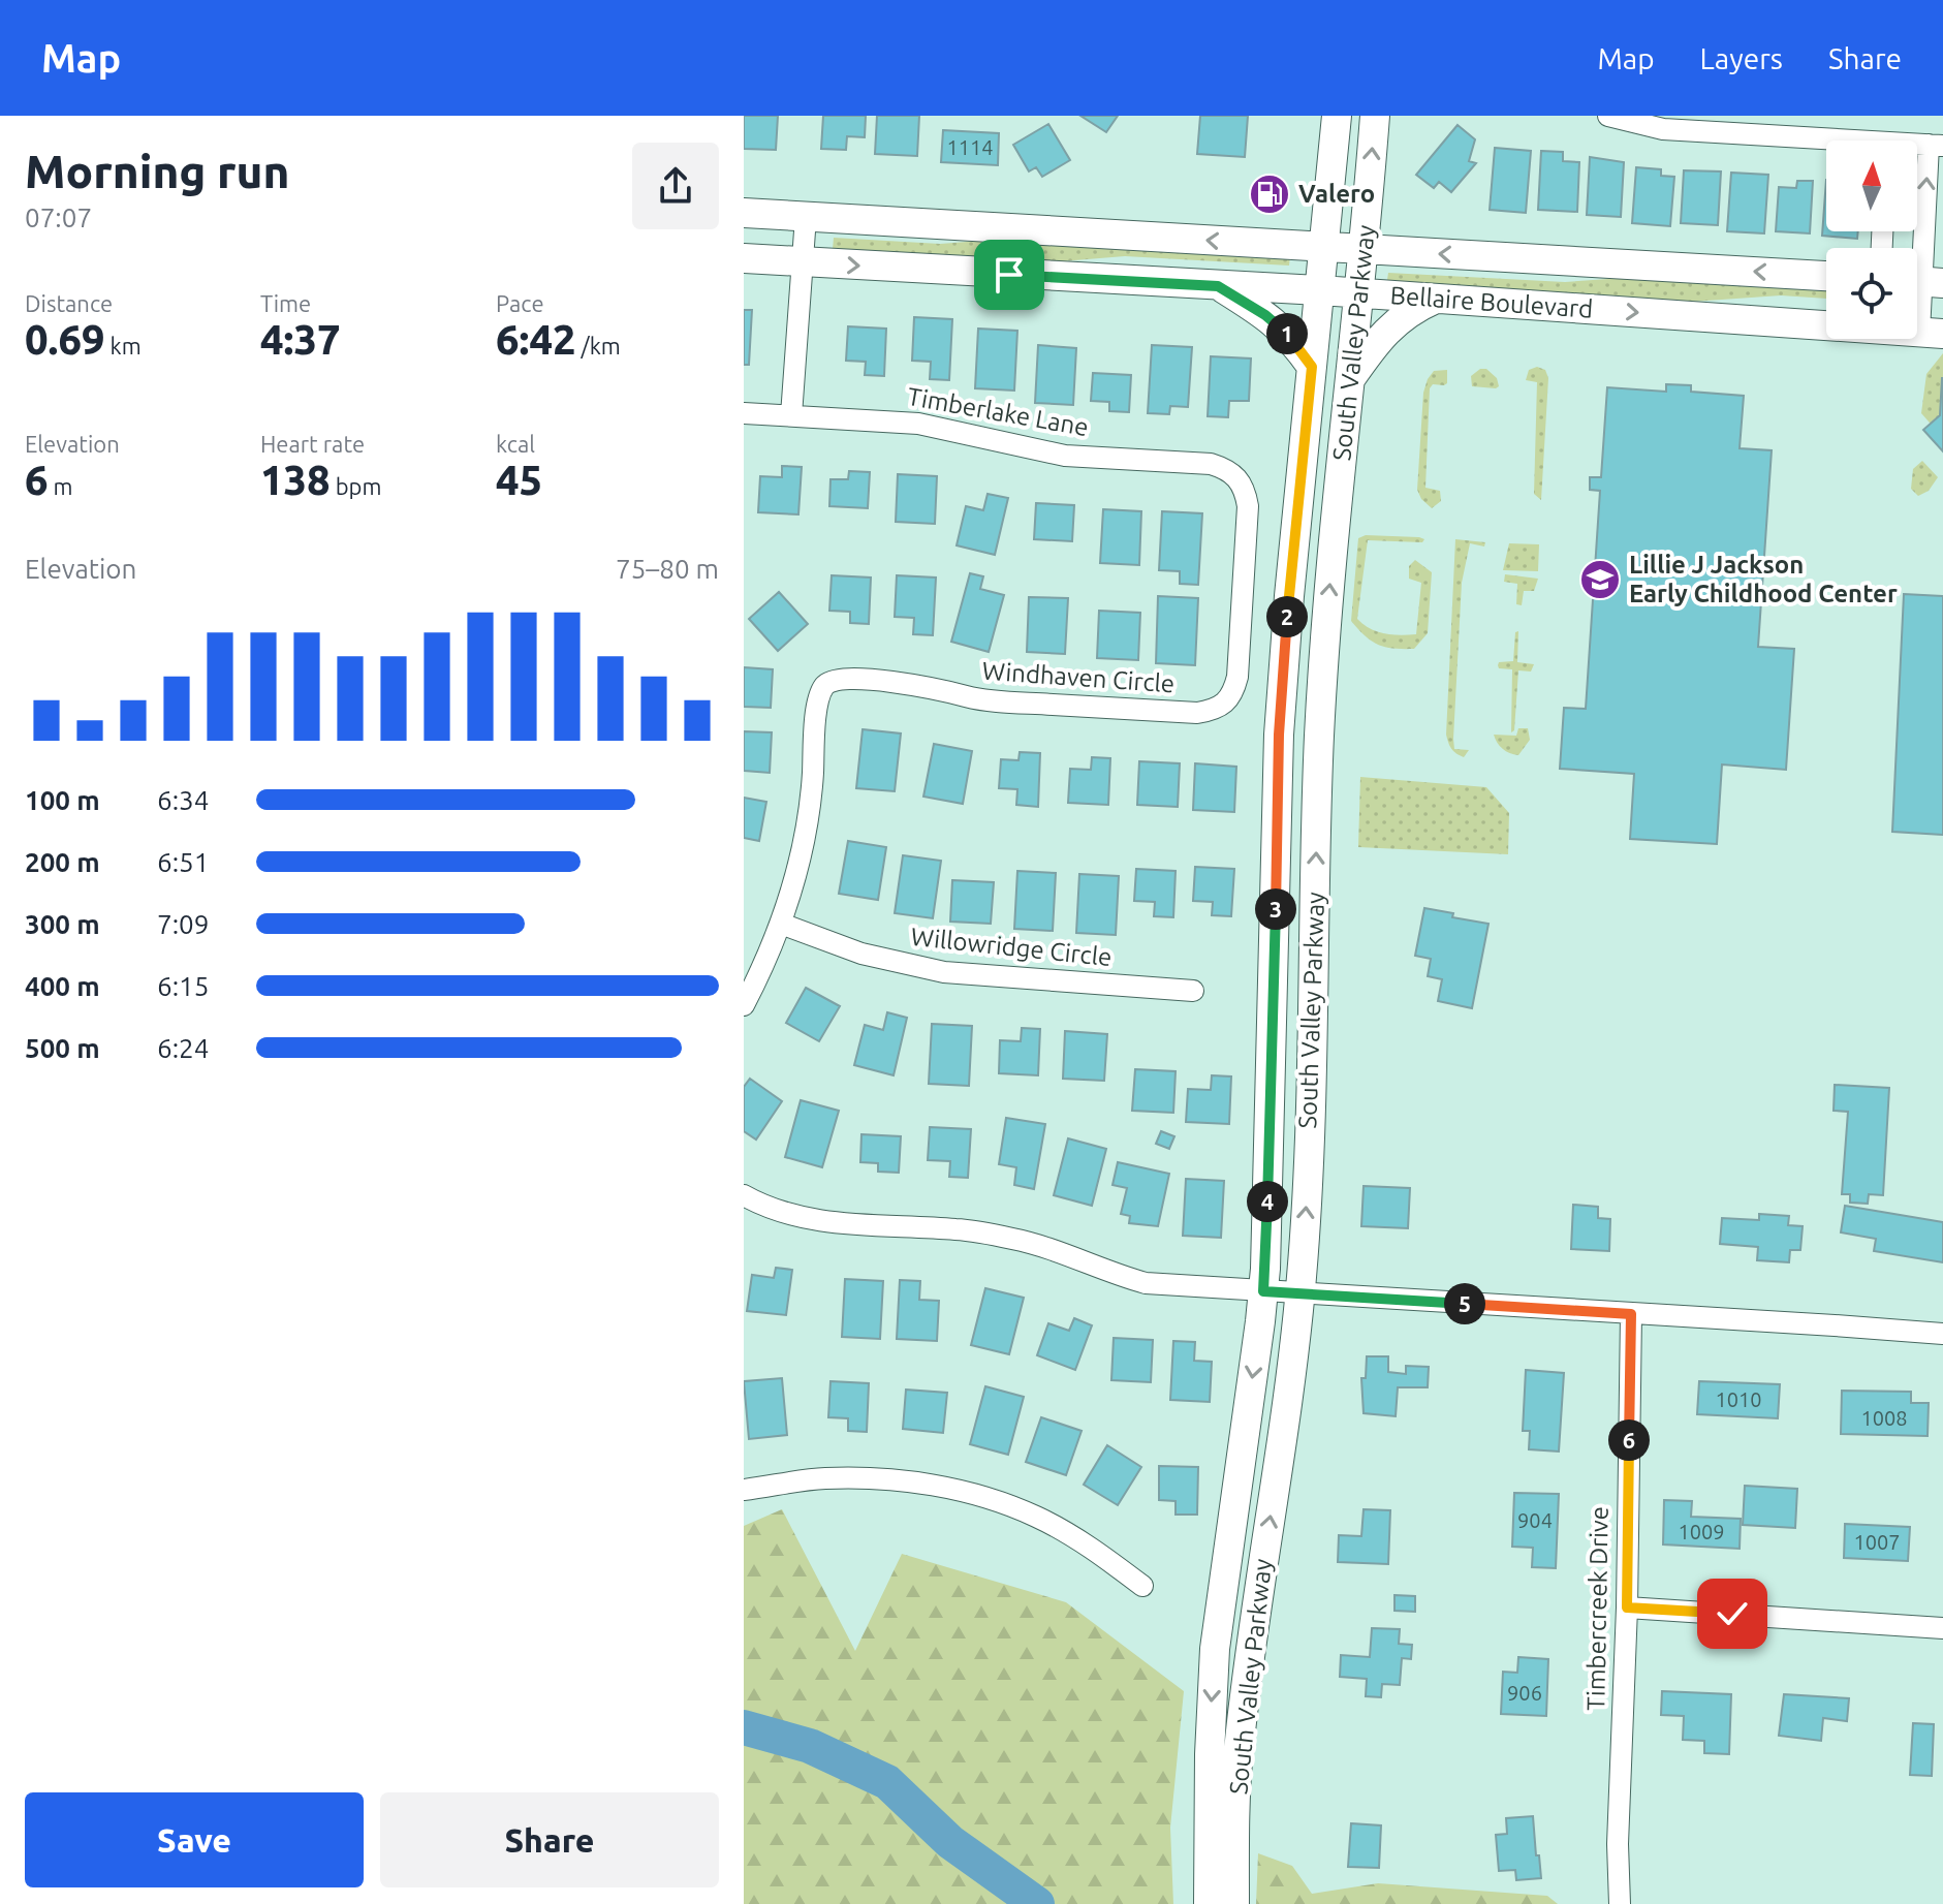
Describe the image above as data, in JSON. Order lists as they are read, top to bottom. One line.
{"streets":{"main road":["Bellaire Boulevard","South Valley Parkway"],"street":["Timberlake Lane","Windhaven Circle","Willowridge Circle","Timbercreek Drive"]},"crossings":[["Bellaire Boulevard","South Valley Parkway"],["Timberlake Lane","Windhaven Circle"],["Windhaven Circle","Willowridge Circle"]],"places":{"fuel station":["Valero"],"school or university":["Lillie J Jackson Early Childhood Center"]},"house_numbers":["1114","1010","1008","904","1009","1007","906"],"north":"top","page":{"header":"Map","nav":["Map","Layers","Share"],"heading":["Morning run","07:07"],"stats":[["Distance","0.69 km"],["Time","4:37"],["Pace","6:42 /km"],["Elevation","6 m"],["Heart rate","138 bpm"],["kcal","45"]],"pins":["1","2","3","4","5","6"],"chart":["Elevation","75–80 m"],"list":[{"name":"100 m","note":"6:34"},{"name":"200 m","note":"6:51"},{"name":"300 m","note":"7:09"},{"name":"400 m","note":"6:15"},{"name":"500 m","note":"6:24"}],"buttons":["Save","Share"]}}
